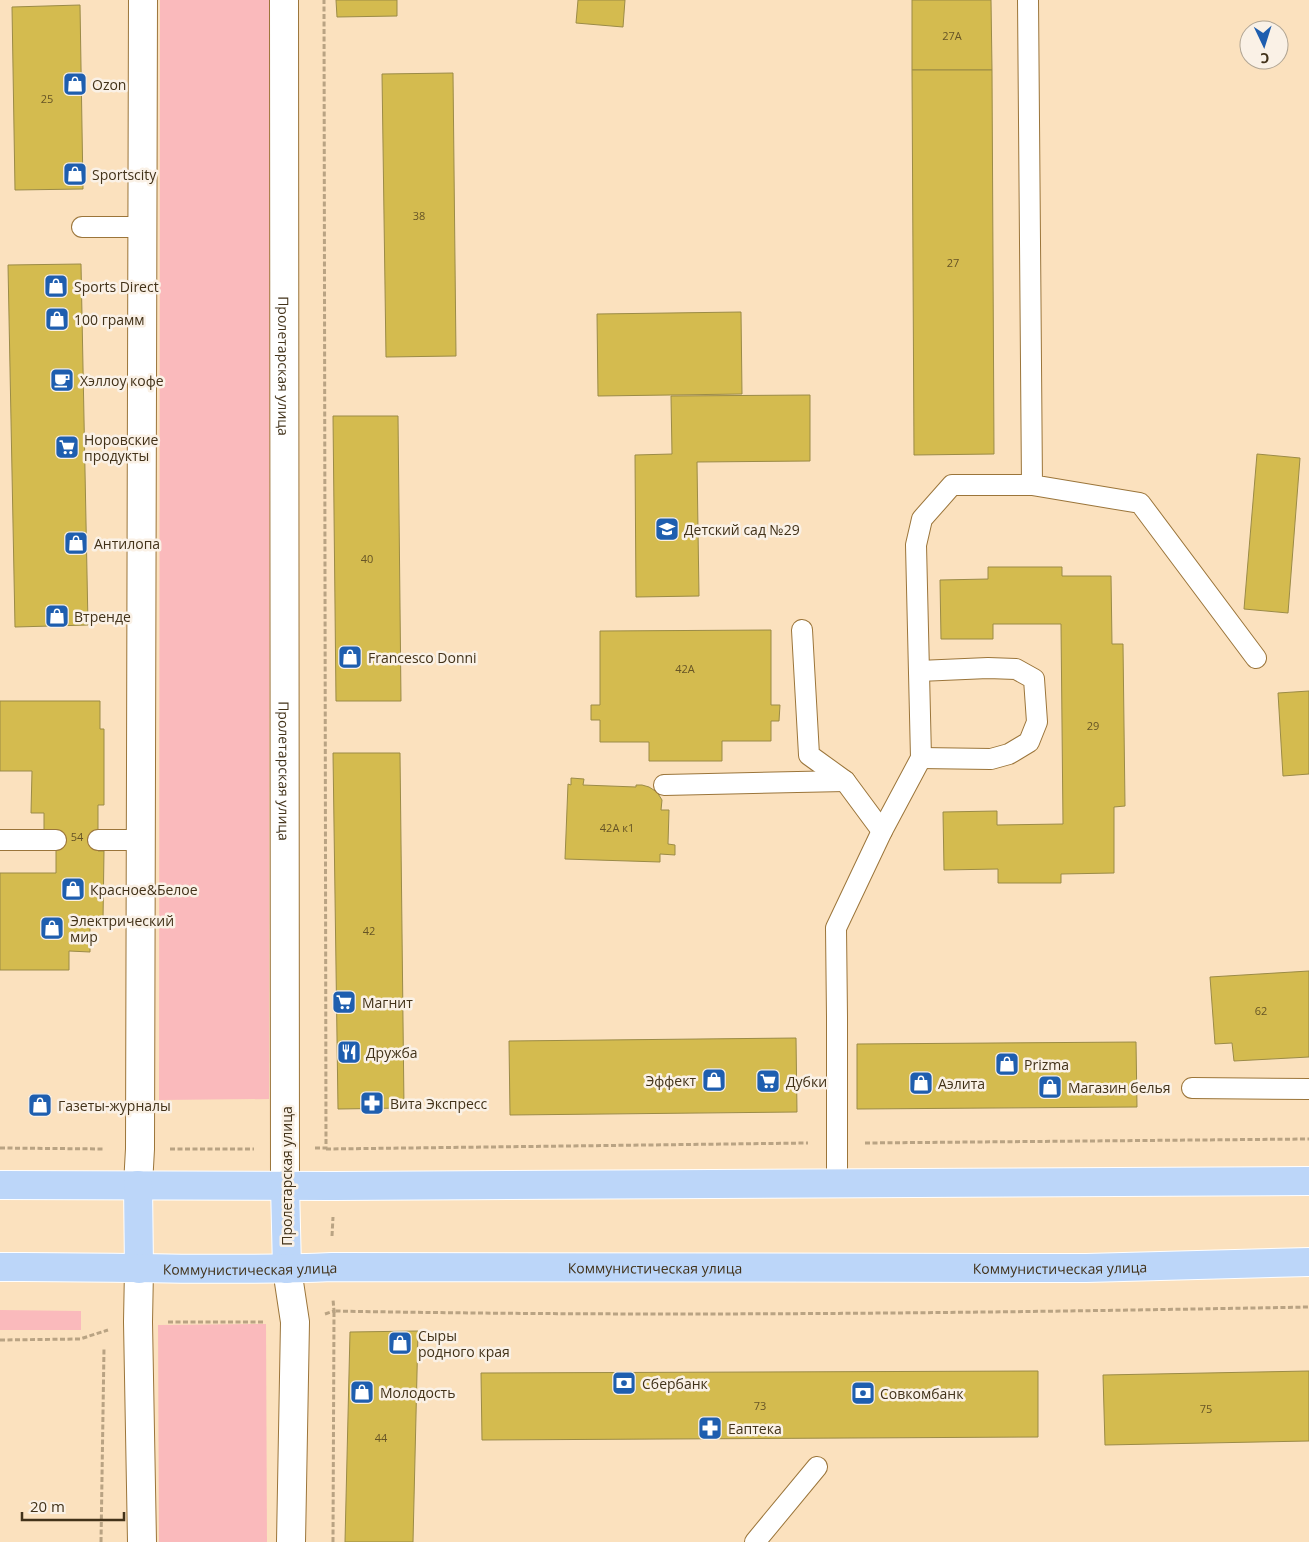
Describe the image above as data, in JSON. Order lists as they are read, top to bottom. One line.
{"streets":{"main road":["Пролетарская улица","Коммунистическая улица"]},"crossings":[["Пролетарская улица","Коммунистическая улица"]],"places":{"shop":["Ozon","Sportscity","Sports Direct","100 грамм","Антилопа","Втренде","Francesco Donni","Красное&Белое","Электрический мир","Prizma","Эффект","Аэлита","Магазин белья","Газеты-журналы","Сыры родного края","Молодость"],"cafe":["Хэллоу кофе"],"supermarket":["Норовские продукты","Магнит","Дубки"],"school or university":["Детский сад №29"],"restaurant":["Дружба"],"pharmacy":["Вита Экспресс","Еаптека"],"bank":["Сбербанк","Совкомбанк"]},"house_numbers":["27А","25","38","27","40","42А","29","42А к1","54","42","62","73","75","44"],"scale_bar":"20 m","north":"bottom"}
